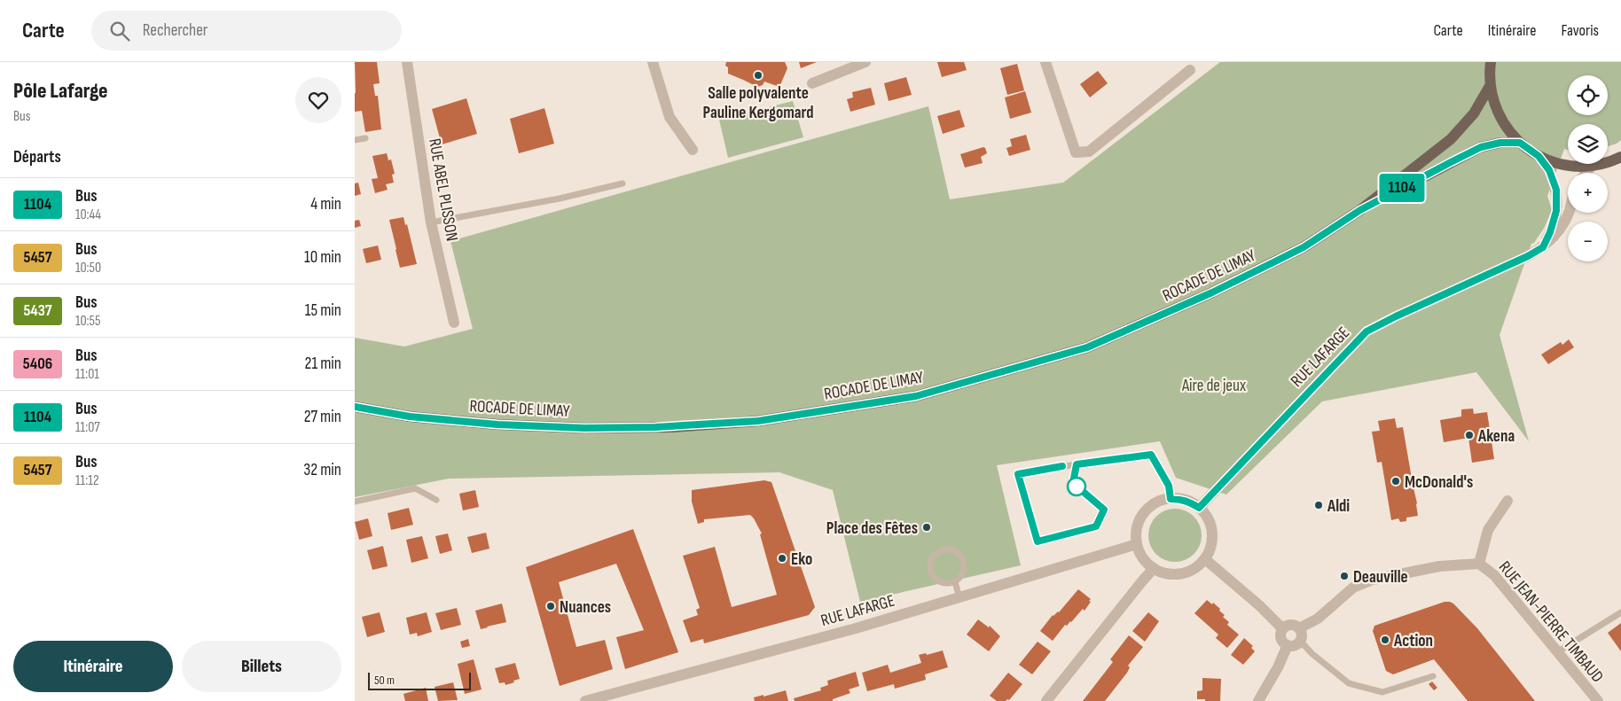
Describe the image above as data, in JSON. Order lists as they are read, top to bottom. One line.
{"streets":{"main road":["ROCADE DE LIMAY"],"street":["RUE ABEL PLISSON","RUE LAFARGE","RUE JEAN-PIERRE TIMBAUD"]},"parks":["Aire de jeux"],"places":["Salle polyvalente Pauline Kergomard","Akena","McDonald's","Aldi","Place des Fêtes","Eko","Deauville","Nuances","Action"],"lines":["bus line 1104"],"scale_bar":"50 m","page":{"header":"Carte","search":"Rechercher","nav":["Carte","Itinéraire","Favoris"],"heading":[["Pôle Lafarge","Bus"],"Départs"],"on_map":"1104","map_buttons":["+","−"],"list":[{"mark":"1104","name":"Bus","note":"10:44","value":"4 min"},{"mark":"5457","name":"Bus","note":"10:50","value":"10 min"},{"mark":"5437","name":"Bus","note":"10:55","value":"15 min"},{"mark":"5406","name":"Bus","note":"11:01","value":"21 min"},{"mark":"1104","name":"Bus","note":"11:07","value":"27 min"},{"mark":"5457","name":"Bus","note":"11:12","value":"32 min"}],"buttons":["Itinéraire","Billets"],"scale":"50 m"}}
